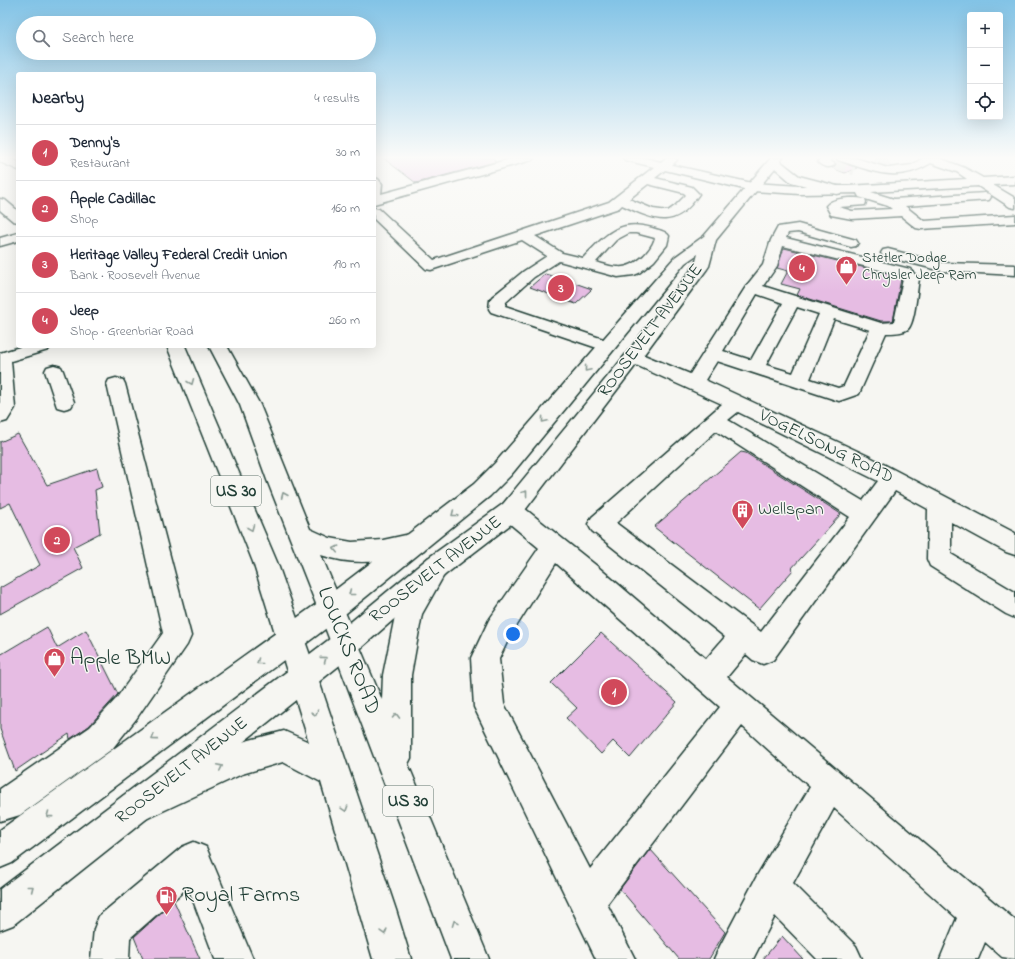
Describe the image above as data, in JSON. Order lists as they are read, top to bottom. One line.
{"streets":{"main road":["ROOSEVELT AVENUE","VOGELSONG ROAD","US 30","LOUCKS ROAD"]},"crossings":[["ROOSEVELT AVENUE","VOGELSONG ROAD"],["ROOSEVELT AVENUE","US 30"],["ROOSEVELT AVENUE","LOUCKS ROAD"]],"places":{"shop":["Stetler Dodge Chrysler Jeep Ram","Apple BMW"],"building":["Wellspan"],"fuel station":["Royal Farms"]},"page":{"map_buttons":["+","−"],"search":"Search here","heading":["Nearby","4 results"],"list":[{"mark":"1","name":"Denny's","note":"Restaurant","value":"30 m"},{"mark":"2","name":"Apple Cadillac","note":"Shop","value":"160 m"},{"mark":"3","name":"Heritage Valley Federal Credit Union","note":"Bank · Roosevelt Avenue","value":"190 m"},{"mark":"4","name":"Jeep","note":"Shop · Greenbriar Road","value":"260 m"}],"pins":["4","3","2","1"]}}
